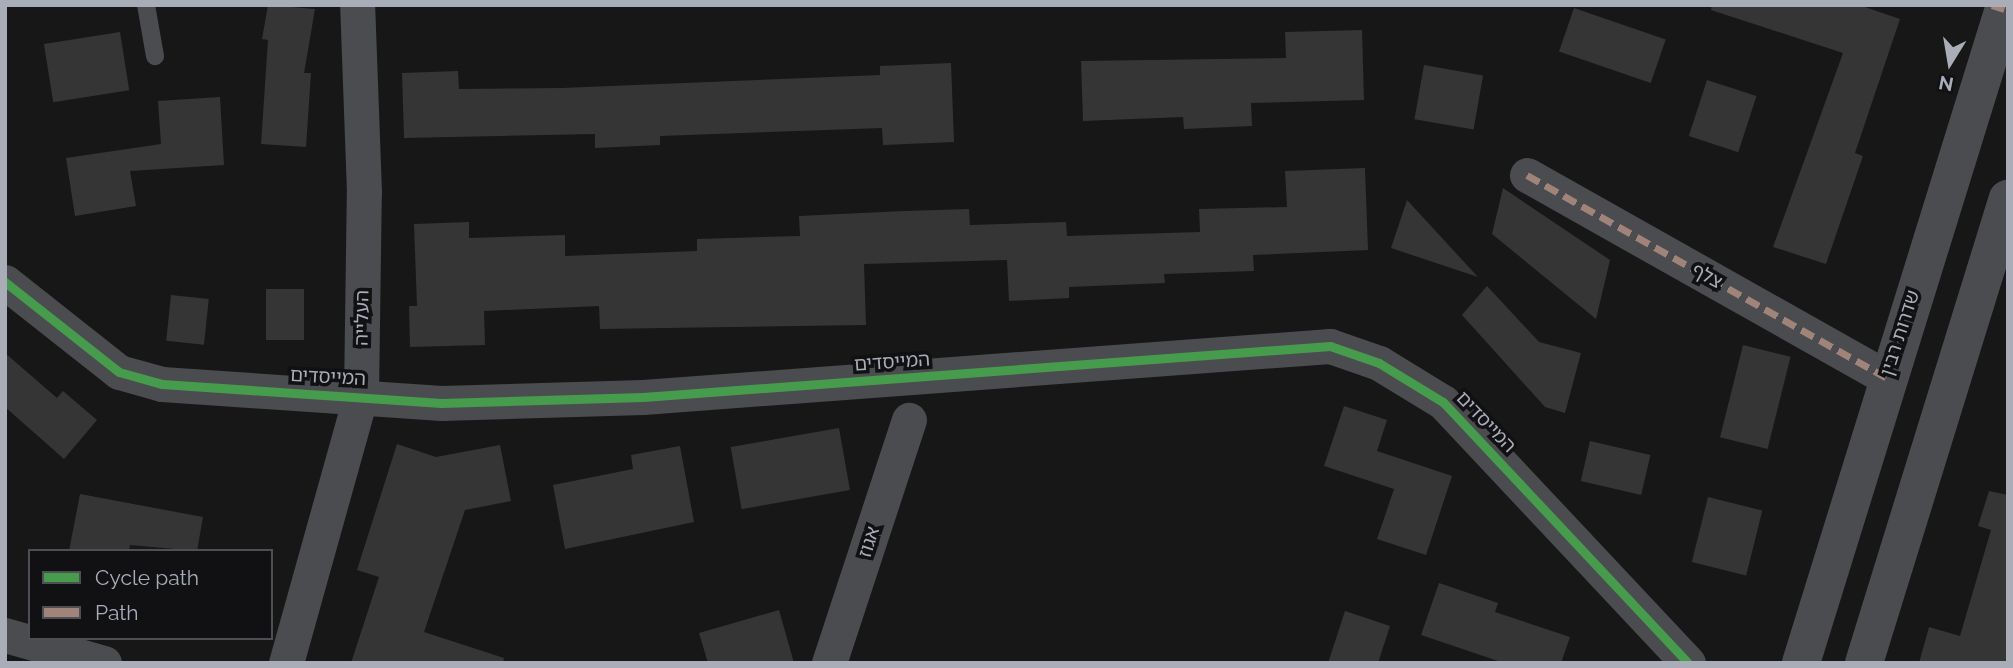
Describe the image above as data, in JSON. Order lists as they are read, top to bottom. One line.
{"streets":{"street":["צלף","העלייה","שדרות רבין","המייסדים","אגוז"]},"crossings":[["צלף","שדרות רבין"],["העלייה","המייסדים"]],"legend":["Cycle path","Path"],"north":"bottom"}
